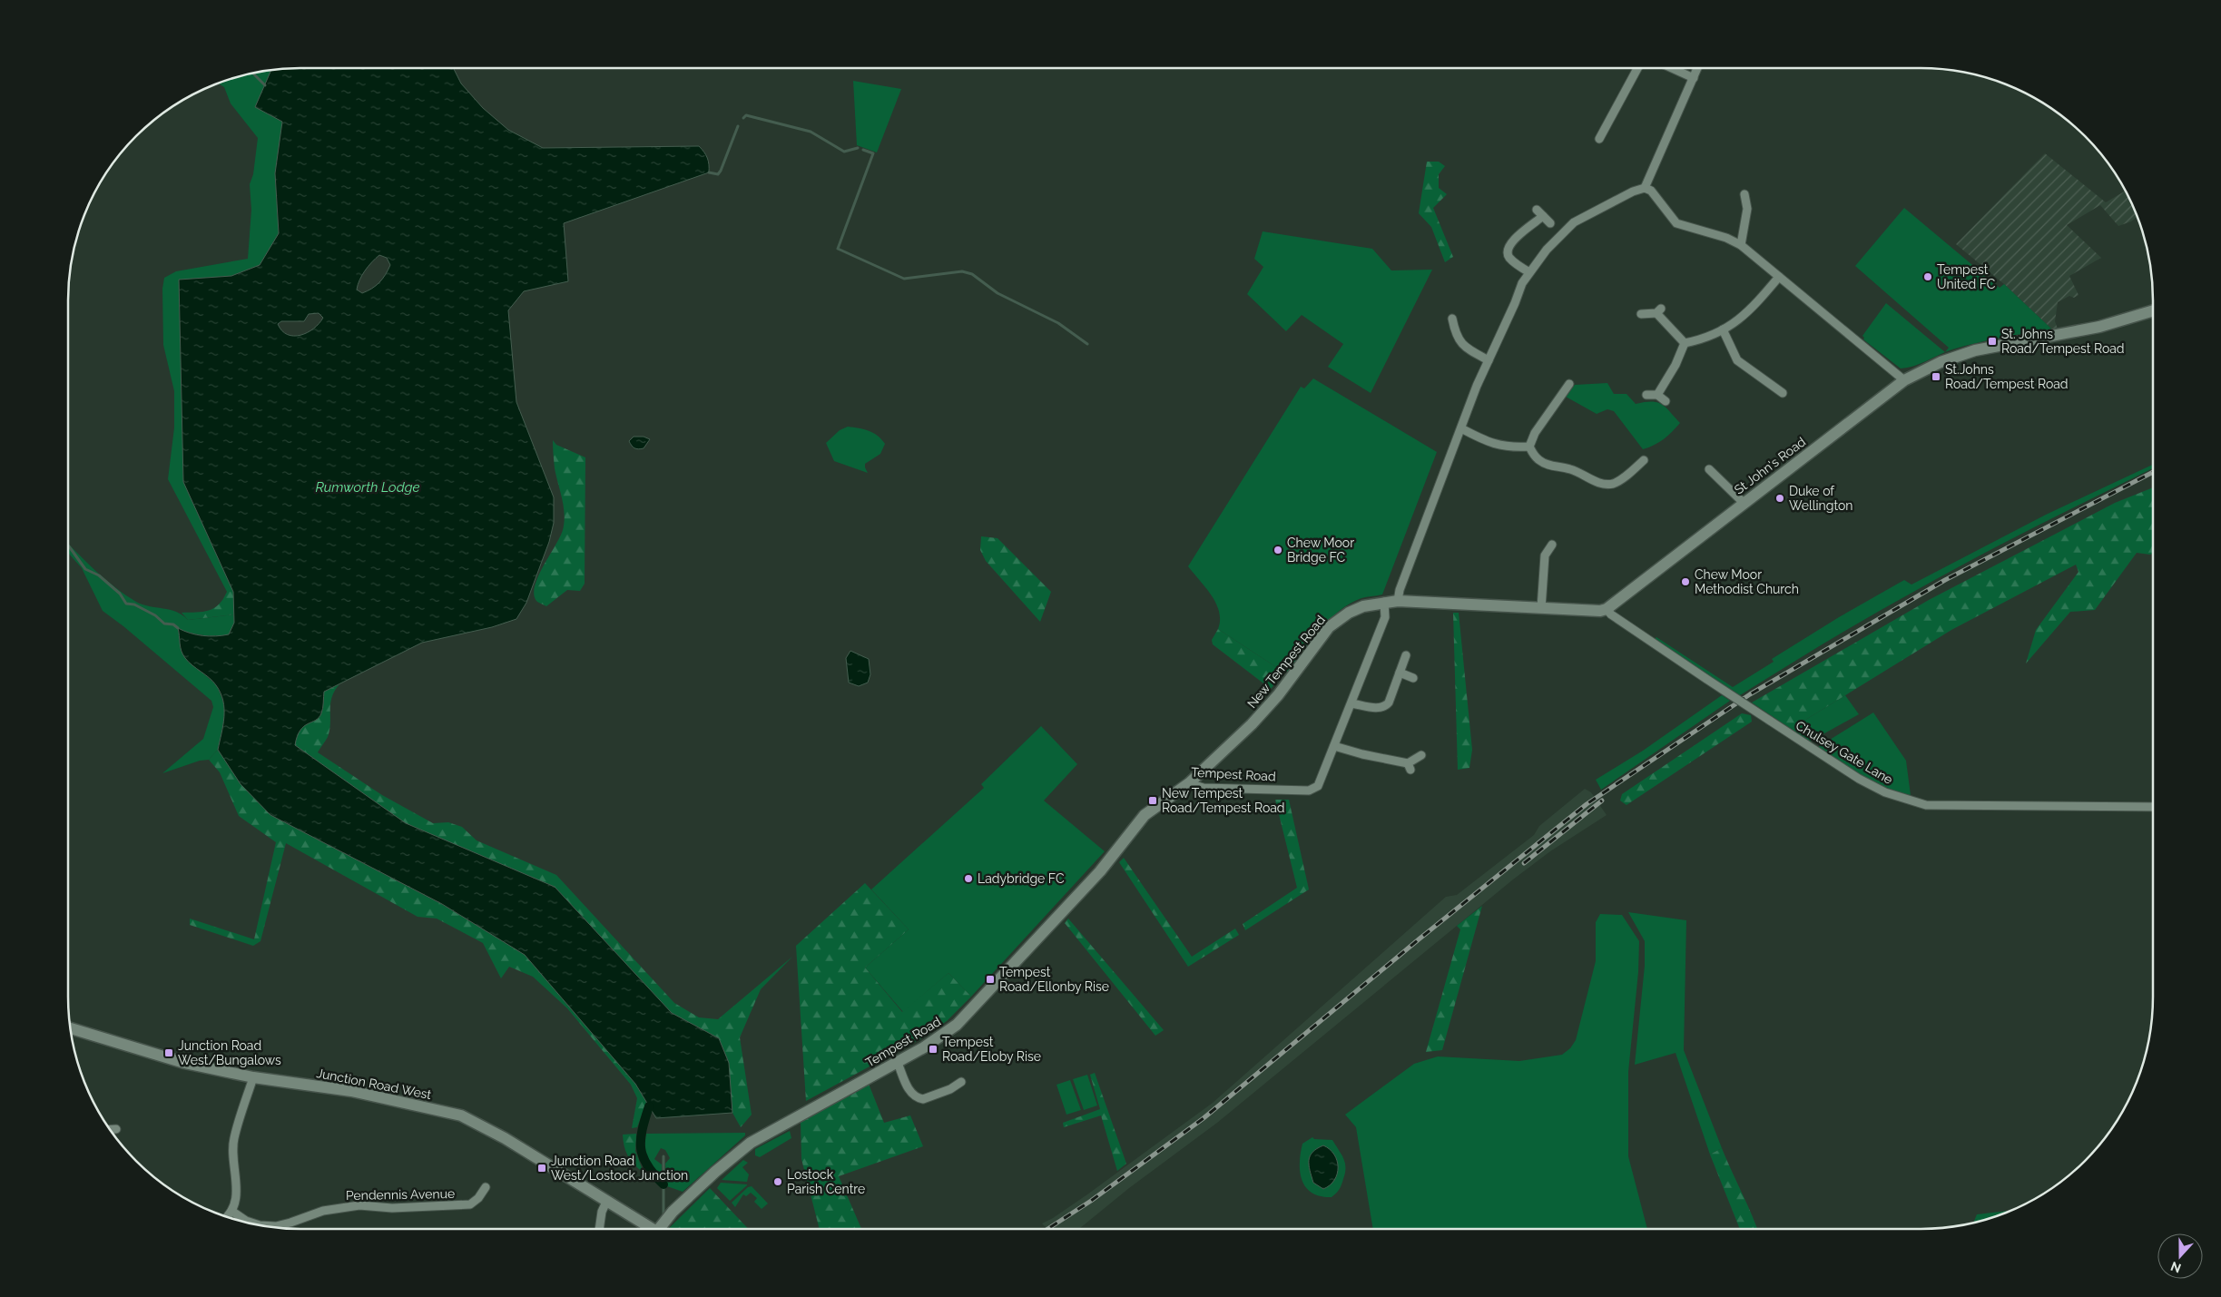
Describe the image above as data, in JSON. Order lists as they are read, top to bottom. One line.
{"streets":{"street":["St John's Road","New Tempest Road","Chulsey Gate Lane","Tempest Road","Junction Road West","Pendennis Avenue"]},"crossings":[["St John's Road","Chulsey Gate Lane"],["New Tempest Road","Tempest Road"]],"water":["Rumworth Lodge"],"places":{"other":["Tempest United FC","Duke of Wellington","Chew Moor Bridge FC","Chew Moor Methodist Church","Ladybridge FC","Lostock Parish Centre"],"transit":["St. Johns Road/Tempest Road","St.Johns Road/Tempest Road","New Tempest Road/Tempest Road","Tempest Road/Ellonby Rise","Tempest Road/Eloby Rise","Junction Road West/Bungalows","Junction Road West/Lostock Junction"]},"north":"bottom"}
